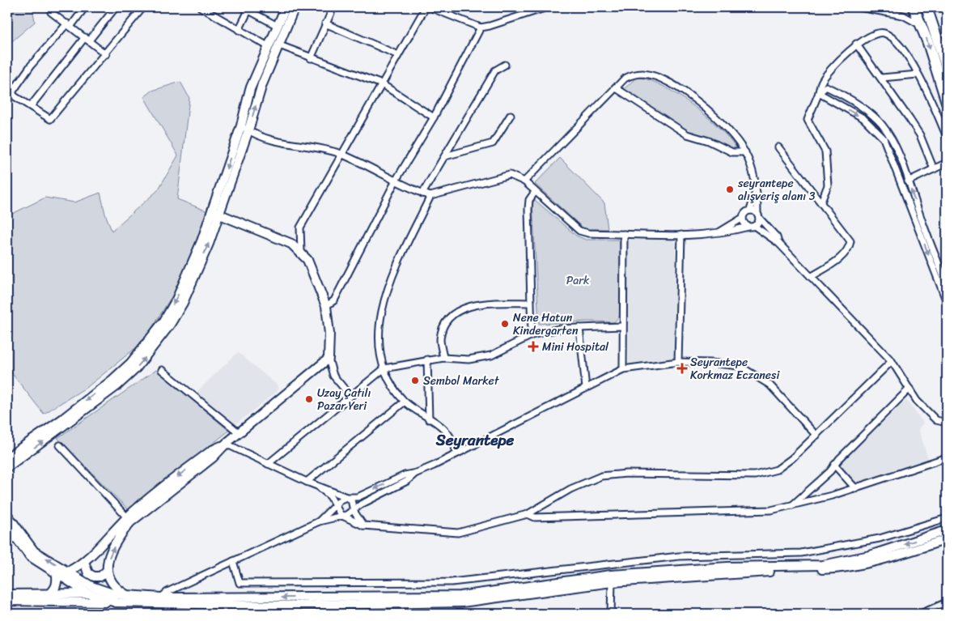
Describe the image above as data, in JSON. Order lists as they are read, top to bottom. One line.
{"districts":["Seyrantepe"],"parks":["Park"],"places":{"other":["seyrantepe alışveriş alanı 3","Nene Hatun Kindergarten","Sembol Market","Uzay Çatılı Pazar Yeri"],"health":["Mini Hospital","Seyrantepe Korkmaz Eczanesi"]}}
